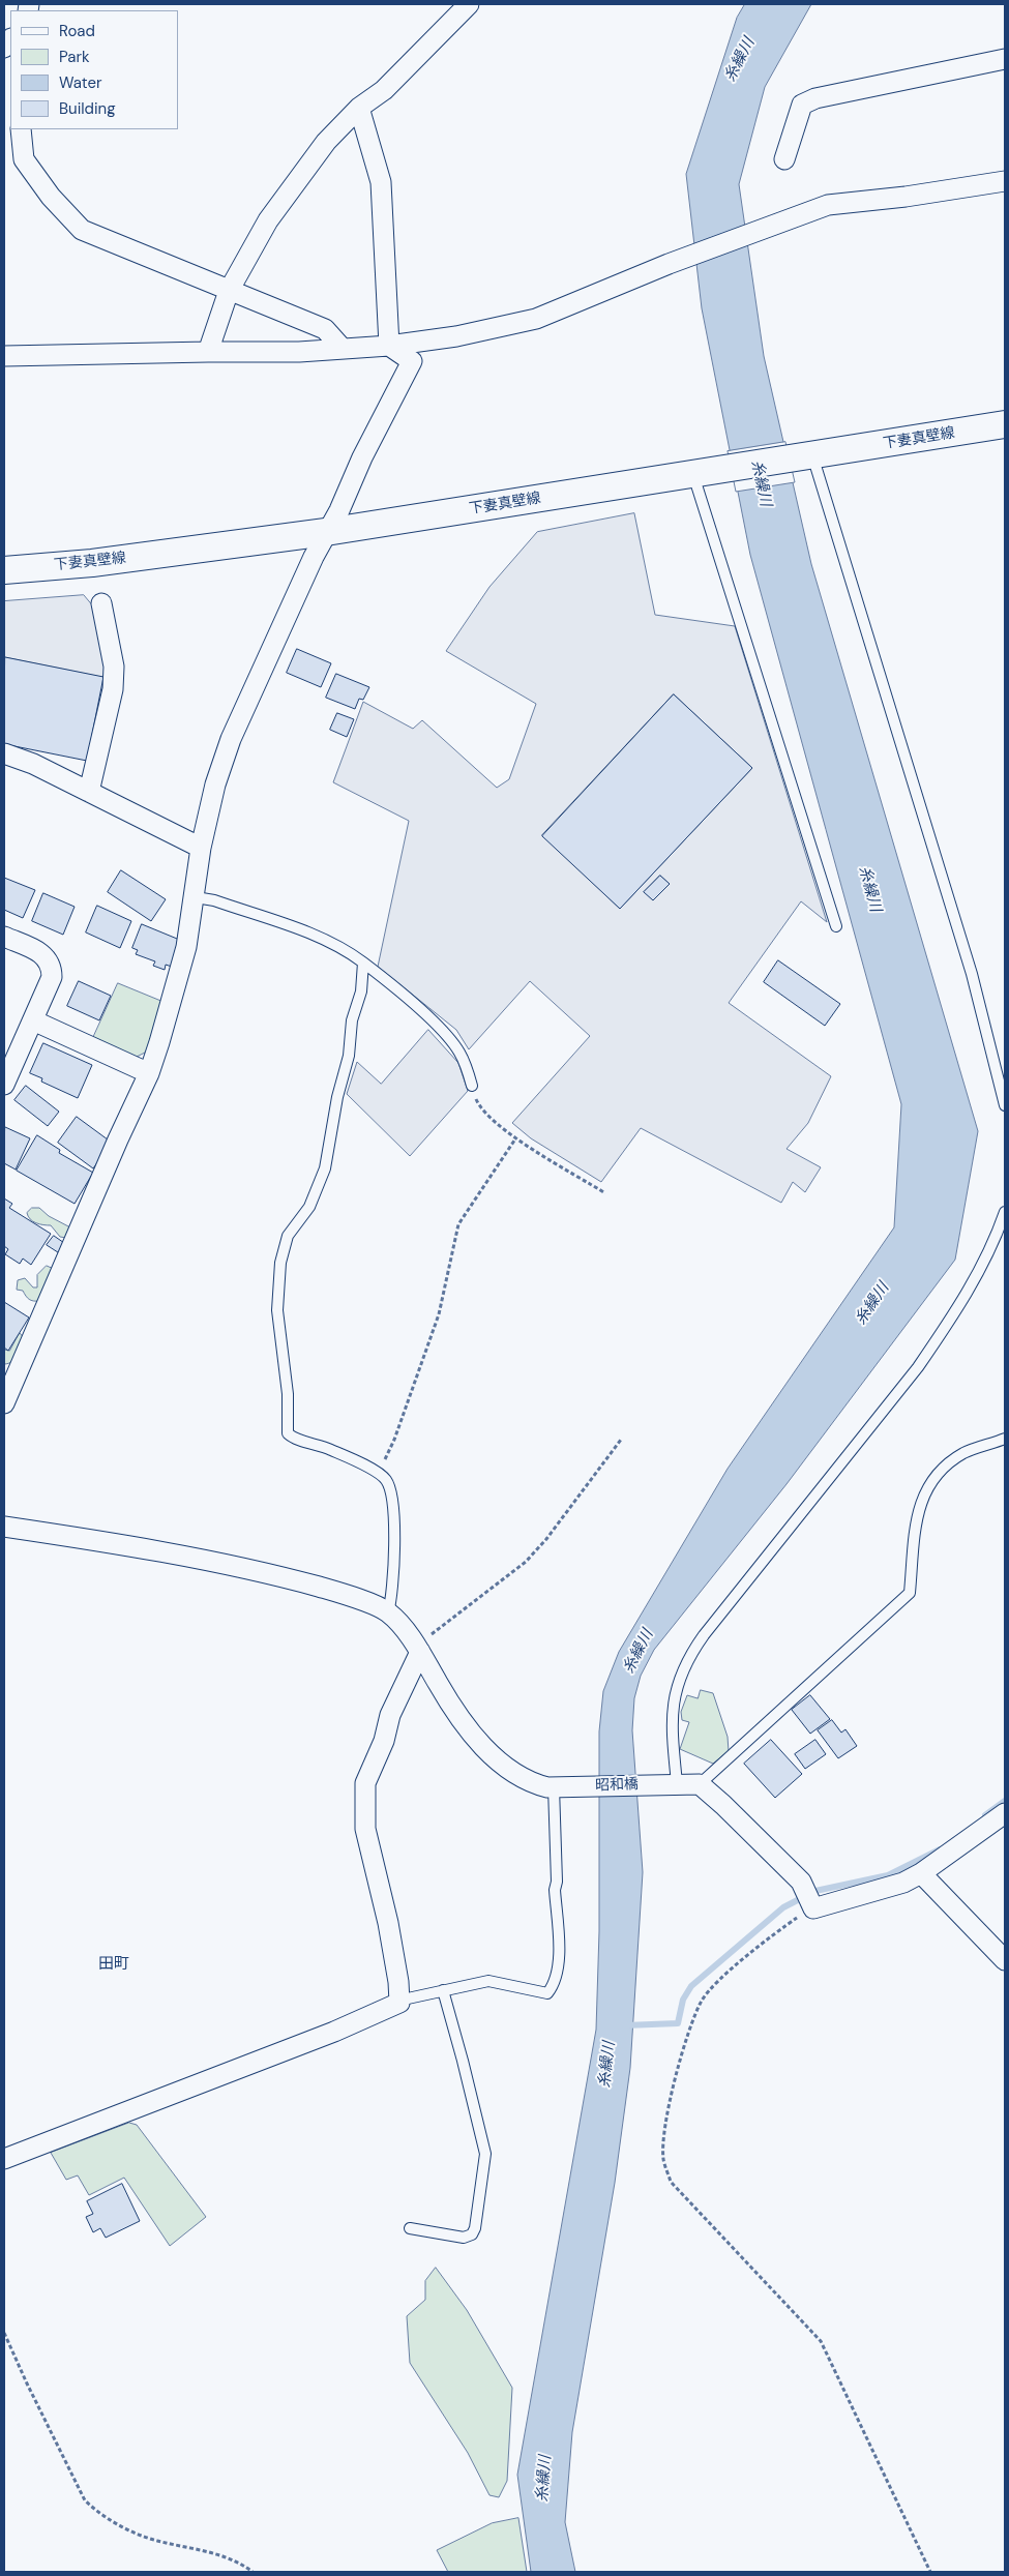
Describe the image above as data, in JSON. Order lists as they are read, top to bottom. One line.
{"streets":{"main road":["下妻真壁線"],"street":["昭和橋"]},"districts":["田町"],"water":["糸繰川"],"legend":["Road","Park","Water","Building"]}
